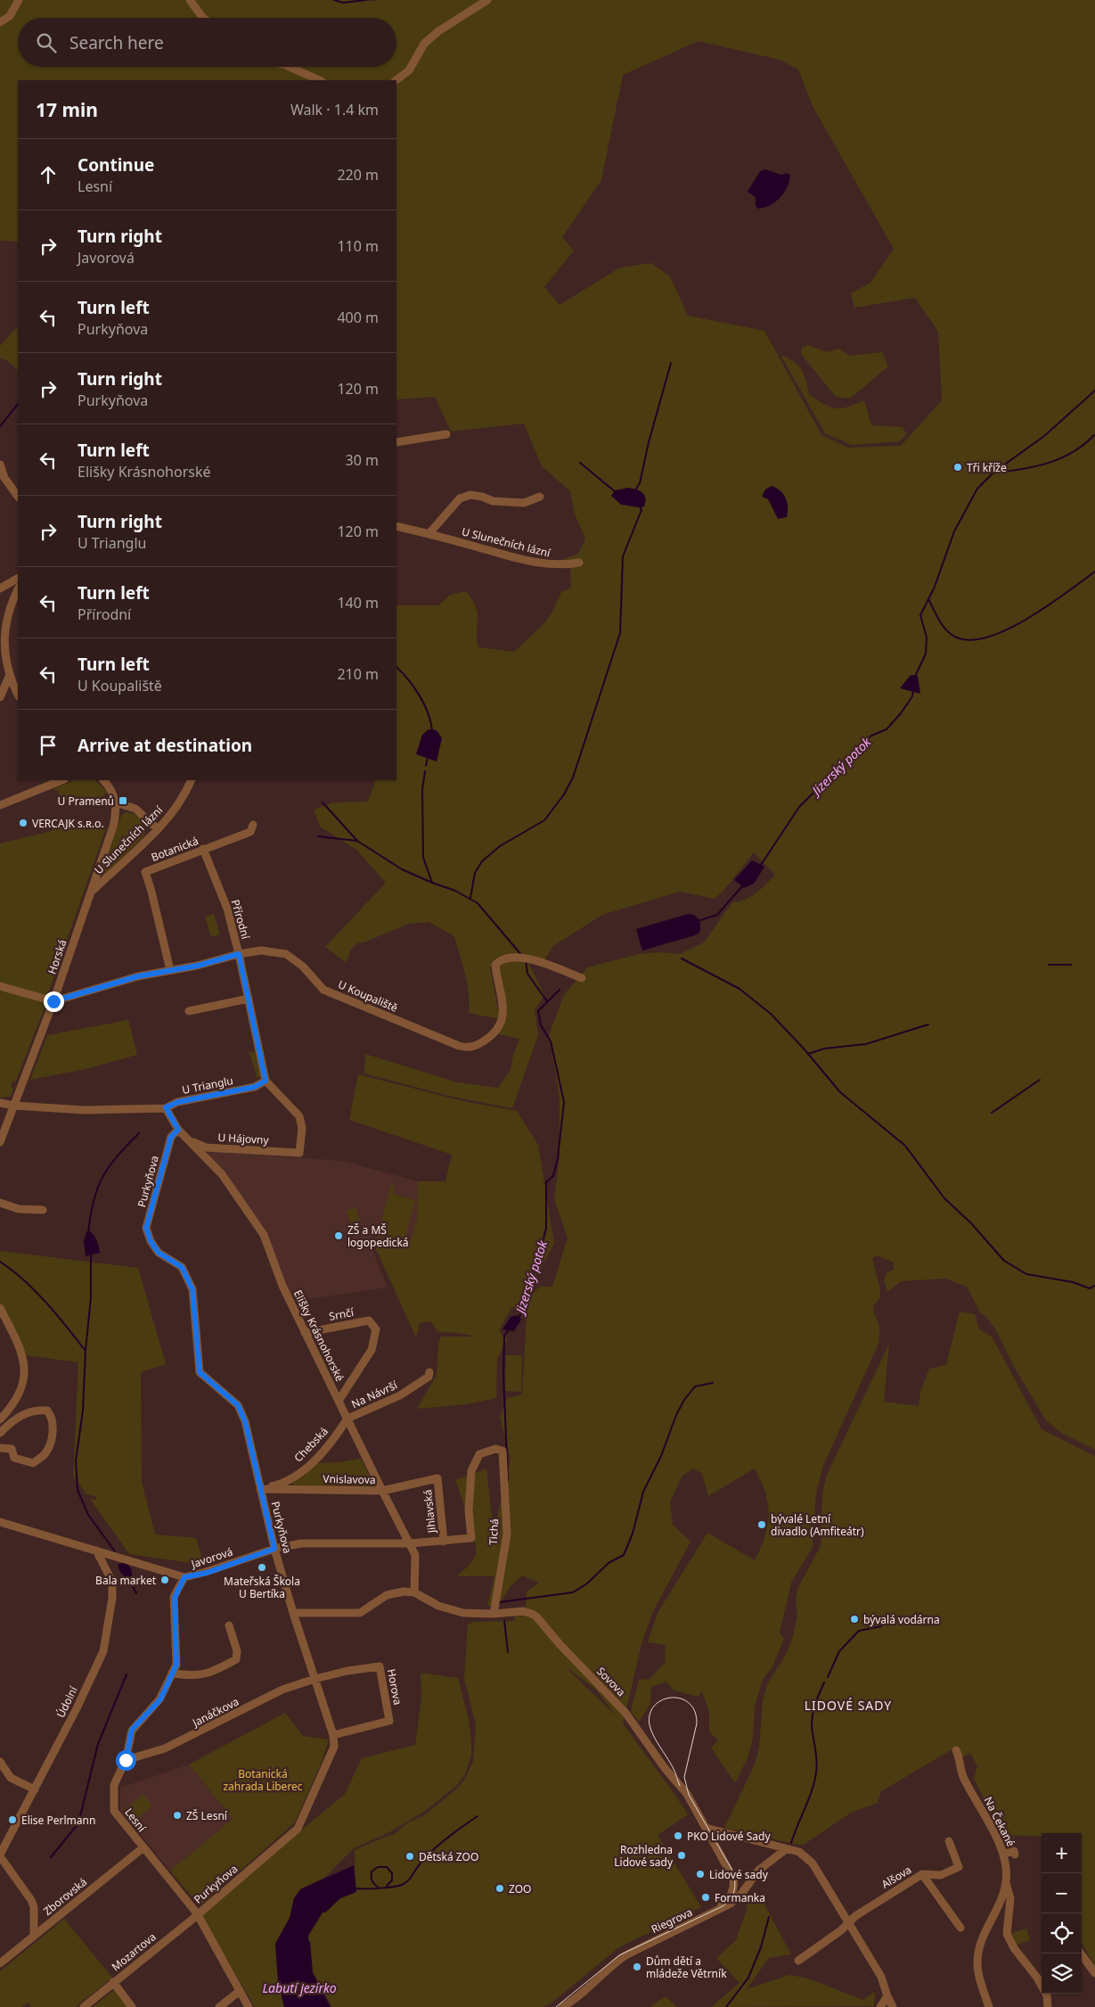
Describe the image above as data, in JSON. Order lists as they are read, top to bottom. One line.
{"streets":{"street":["U Slunečních lázní","Botanická","Přírodní","Horská","U Koupaliště","U Trianglu","U Hájovny","Purkyňova","Srnčí","Elišky Krásnohorské","Na Návrší","Chebská","Vnislavova","Jihlavská","Tichá","Javorová","Sovova","Horova","Údolní","Janáčkova","Lesní","Na Čekané","Alšova","Zborovská","Riegrova","Mozartova"]},"crossings":[["U Slunečních lázní","Horská"],["Botanická","Přírodní"],["Botanická","U Koupaliště"],["Přírodní","U Koupaliště"],["Přírodní","U Trianglu"],["Přírodní","U Hájovny"],["Horská","U Koupaliště"],["Horská","U Trianglu"],["U Trianglu","U Hájovny"],["U Trianglu","Elišky Krásnohorské"],["U Hájovny","Elišky Krásnohorské"],["Purkyňova","Elišky Krásnohorské"],["Purkyňova","Chebská"],["Purkyňova","Vnislavova"],["Purkyňova","Javorová"],["Purkyňova","Horova"],["Purkyňova","Janáčkova"],["Purkyňova","Lesní"],["Purkyňova","Mozartova"],["Srnčí","Elišky Krásnohorské"],["Elišky Krásnohorské","Na Návrší"],["Elišky Krásnohorské","Chebská"],["Elišky Krásnohorské","Vnislavova"],["Elišky Krásnohorské","Javorová"],["Elišky Krásnohorské","Sovova"],["Na Návrší","Chebská"],["Chebská","Vnislavova"],["Vnislavova","Jihlavská"],["Jihlavská","Javorová"],["Tichá","Javorová"],["Tichá","Sovova"],["Javorová","Údolní"],["Javorová","Lesní"],["Horova","Janáčkova"],["Údolní","Zborovská"],["Janáčkova","Lesní"],["Lesní","Zborovská"],["Lesní","Mozartova"]],"districts":["LIDOVÉ SADY"],"water":["Jizerský potok","Labutí jezírko"],"parks":["Botanická zahrada Liberec"],"places":{"other":["Tři kříže","VERCAJK s.ʀ.ᴏ.","ZŠ a MŠ logopedická","bývalé Letní divadlo (Amfiteátr)","Mateřská Škola U Bertíka","Bala market","bývalá vodárna","ZŠ Lesní","Elise Perlmann","PKO Lidové Sady","Rozhledna Lidové sady","Dětská ZOO","Lidové sady","ZOO","Formanka","Dům dětí a mládeže Větrník"],"transit":["U Pramenů"]},"page":{"search":"Search here","heading":["17 min","Walk · 1.4 km"],"list":[["Continue","Lesní","220 m"],["Turn right","Javorová","110 m"],["Turn left","Purkyňova","400 m"],["Turn right","Purkyňova","120 m"],["Turn left","Elišky Krásnohorské","30 m"],["Turn right","U Trianglu","120 m"],["Turn left","Přírodní","140 m"],["Turn left","U Koupaliště","210 m"],"Arrive at destination"],"map_buttons":["+","−"]}}
